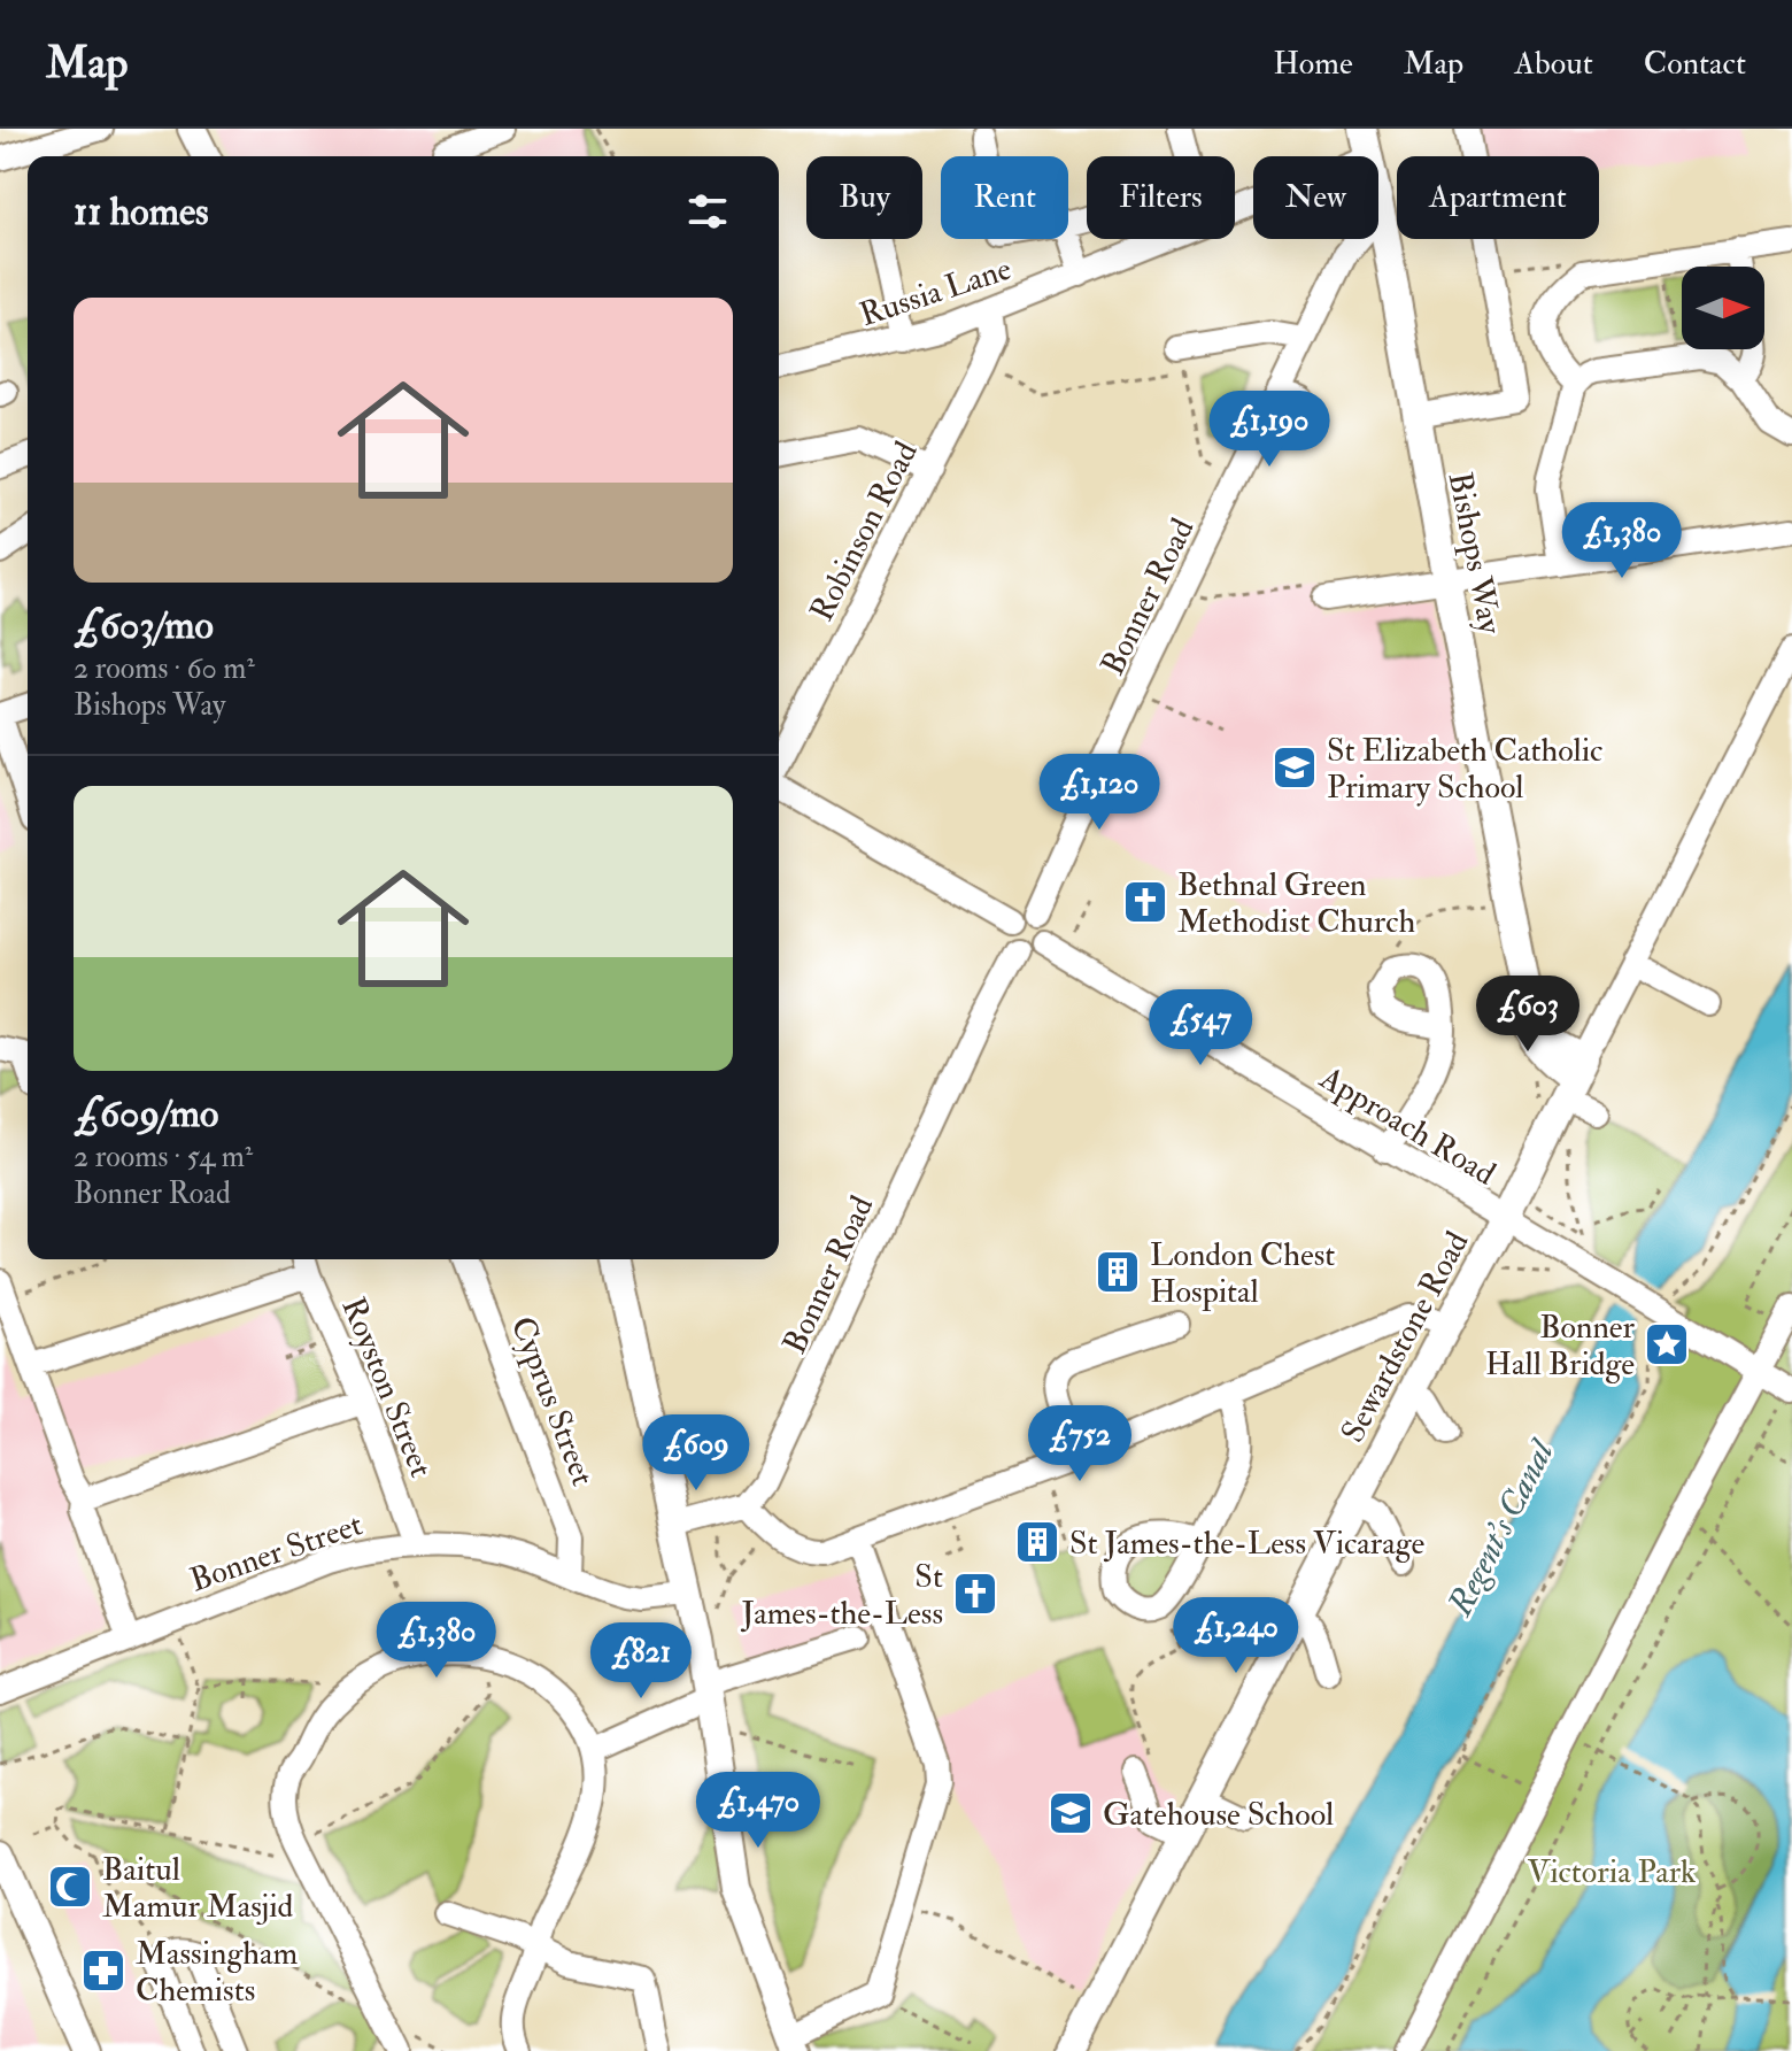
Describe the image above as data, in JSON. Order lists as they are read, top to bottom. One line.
{"streets":{"main road":["Bishops Way","Sewardstone Road"],"street":["Russia Lane","Robinson Road","Bonner Road","Approach Road","Royston Street","Cyprus Street","Bonner Street"]},"crossings":[["Russia Lane","Robinson Road"],["Bishops Way","Bonner Road"],["Bishops Way","Sewardstone Road"],["Bonner Road","Approach Road"],["Approach Road","Sewardstone Road"],["Royston Street","Bonner Street"],["Cyprus Street","Bonner Street"]],"water":["Regent's Canal"],"parks":["Victoria Park"],"places":{"school or university":["St Elizabeth Catholic Primary School","Gatehouse School"],"church":["Bethnal Green Methodist Church","St James-the-Less"],"building":["London Chest Hospital","St James-the-Less Vicarage"],"place":["Bonner Hall Bridge"],"mosque":["Baitul Mamur Masjid"],"pharmacy":["Massingham Chemists"]},"north":"right","page":{"header":"Map","nav":["Home","Map","About","Contact"],"chip":["Buy","Rent","Filters","New","Apartment"],"heading":"11 homes","list":[{"name":"£603/mo","note":"2 rooms · 60 m² · Bishops Way"},{"name":"£609/mo","note":"2 rooms · 54 m² · Bonner Road"}],"price":["£1,190","£1,380","£1,120","£603","£547","£752","£609","£1,240","£1,380","£821","£1,470"]}}
